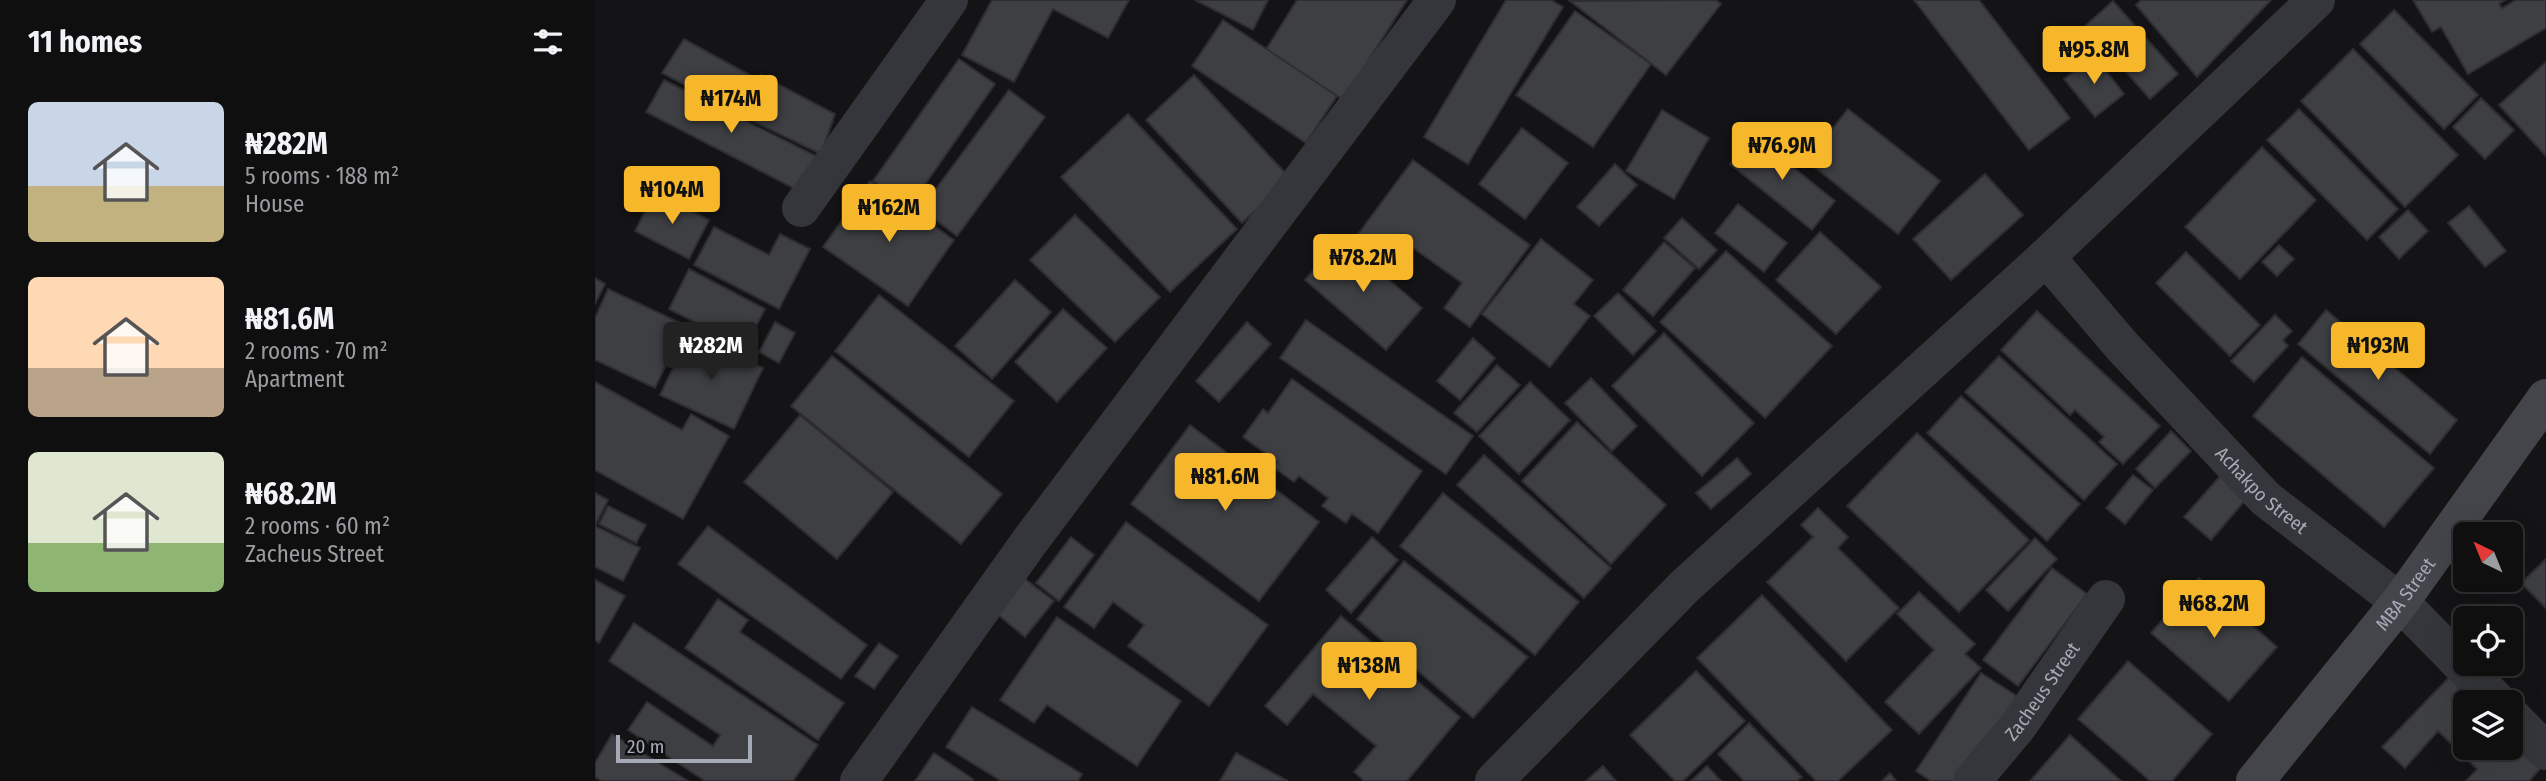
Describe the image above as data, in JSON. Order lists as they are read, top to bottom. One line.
{"streets":{"street":["Achakpo Street","MBA Street","Zacheus Street"]},"crossings":[["Achakpo Street","MBA Street"]],"scale_bar":"20 m","north":"top left","page":{"heading":"11 homes","price":["₦95.8M","₦174M","₦76.9M","₦104M","₦162M","₦78.2M","₦282M","₦193M","₦81.6M","₦68.2M","₦138M"],"list":[{"name":"₦282M","note":"5 rooms · 188 m² · House"},{"name":"₦81.6M","note":"2 rooms · 70 m² · Apartment"},{"name":"₦68.2M","note":"2 rooms · 60 m² · Zacheus Street"}],"scale":"20 m"}}
